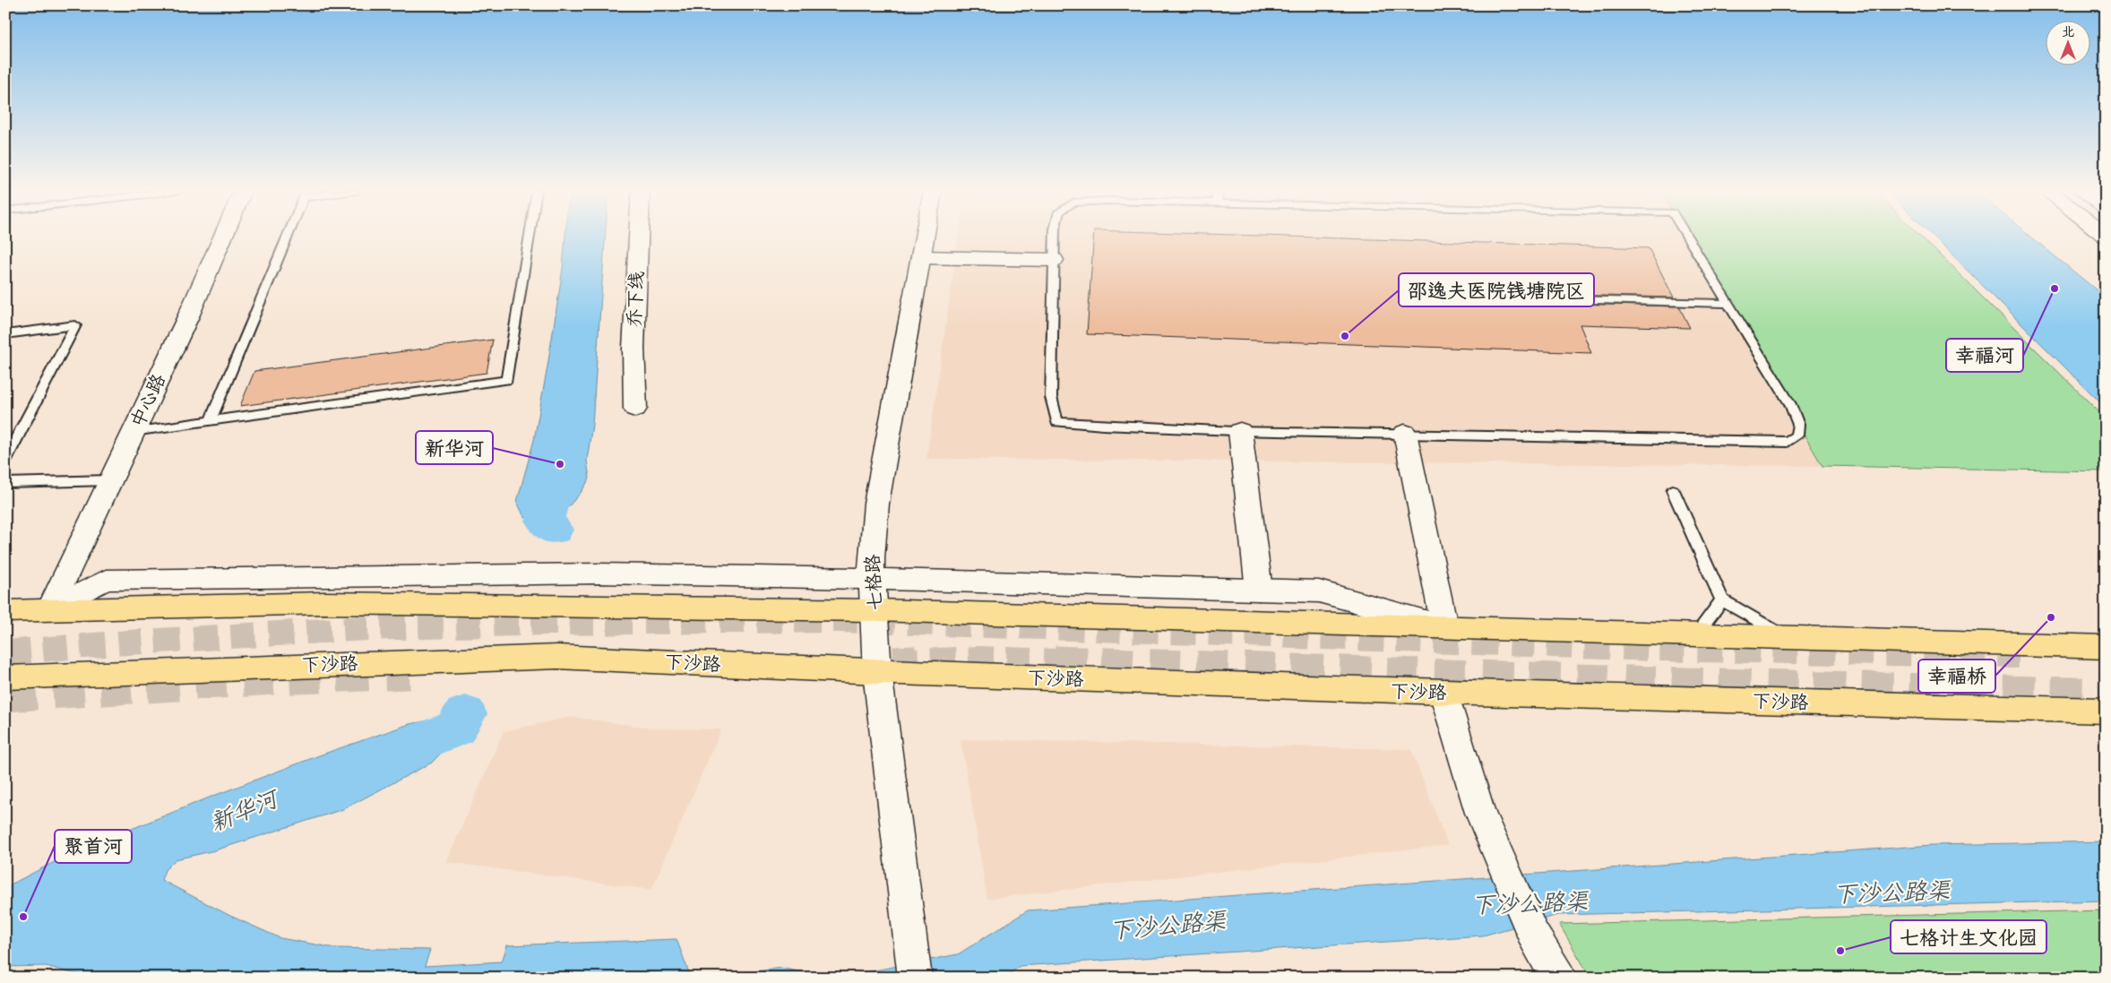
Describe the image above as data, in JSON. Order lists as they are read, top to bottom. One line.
{"streets":{"main road":["下沙路"],"street":["乔下线","中心路","七格路"]},"crossings":[["七格路","下沙路"]],"water":["新华河","下沙公路渠"],"places":["幸福河","邵逸夫医院钱塘院区","新华河","幸福桥","聚首河","七格计生文化园"],"north":"top"}
